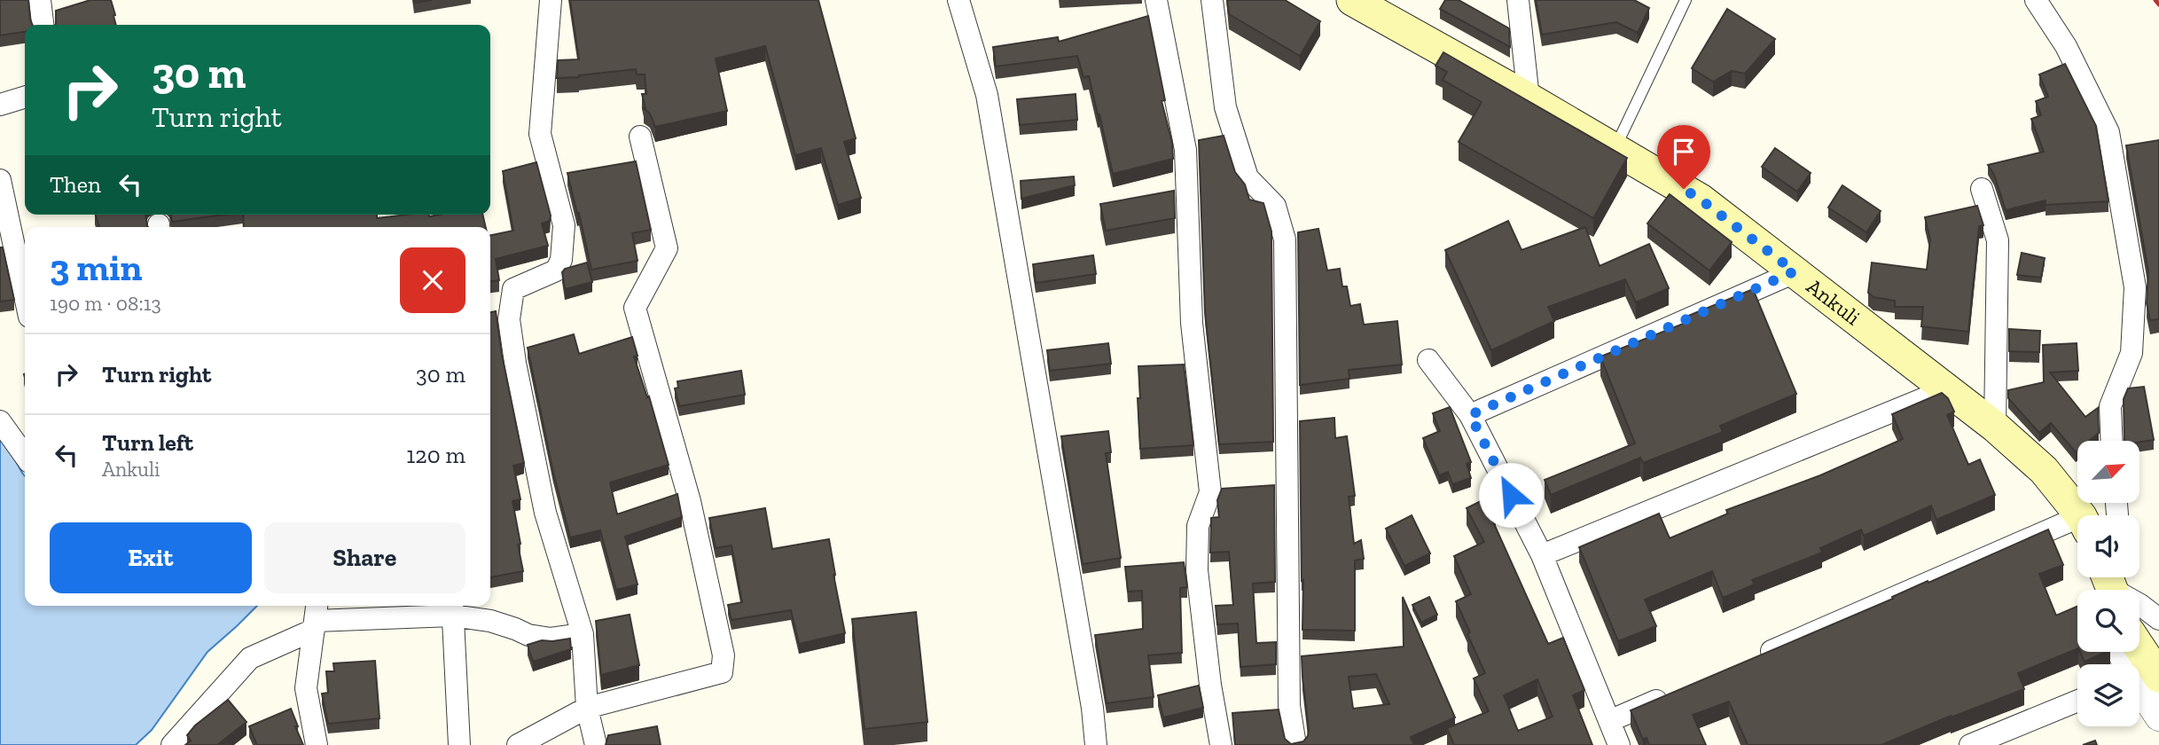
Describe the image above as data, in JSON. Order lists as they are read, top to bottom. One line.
{"streets":{"main road":["Ankuli"]},"north":"top right","page":{"turn":["30 m","Turn right"],"then":"Then","heading":["3 min","190 m · 08:13"],"list":[{"name":"Turn right","value":"30 m"},{"name":"Turn left","note":"Ankuli","value":"120 m"}],"buttons":["Exit","Share"]}}
